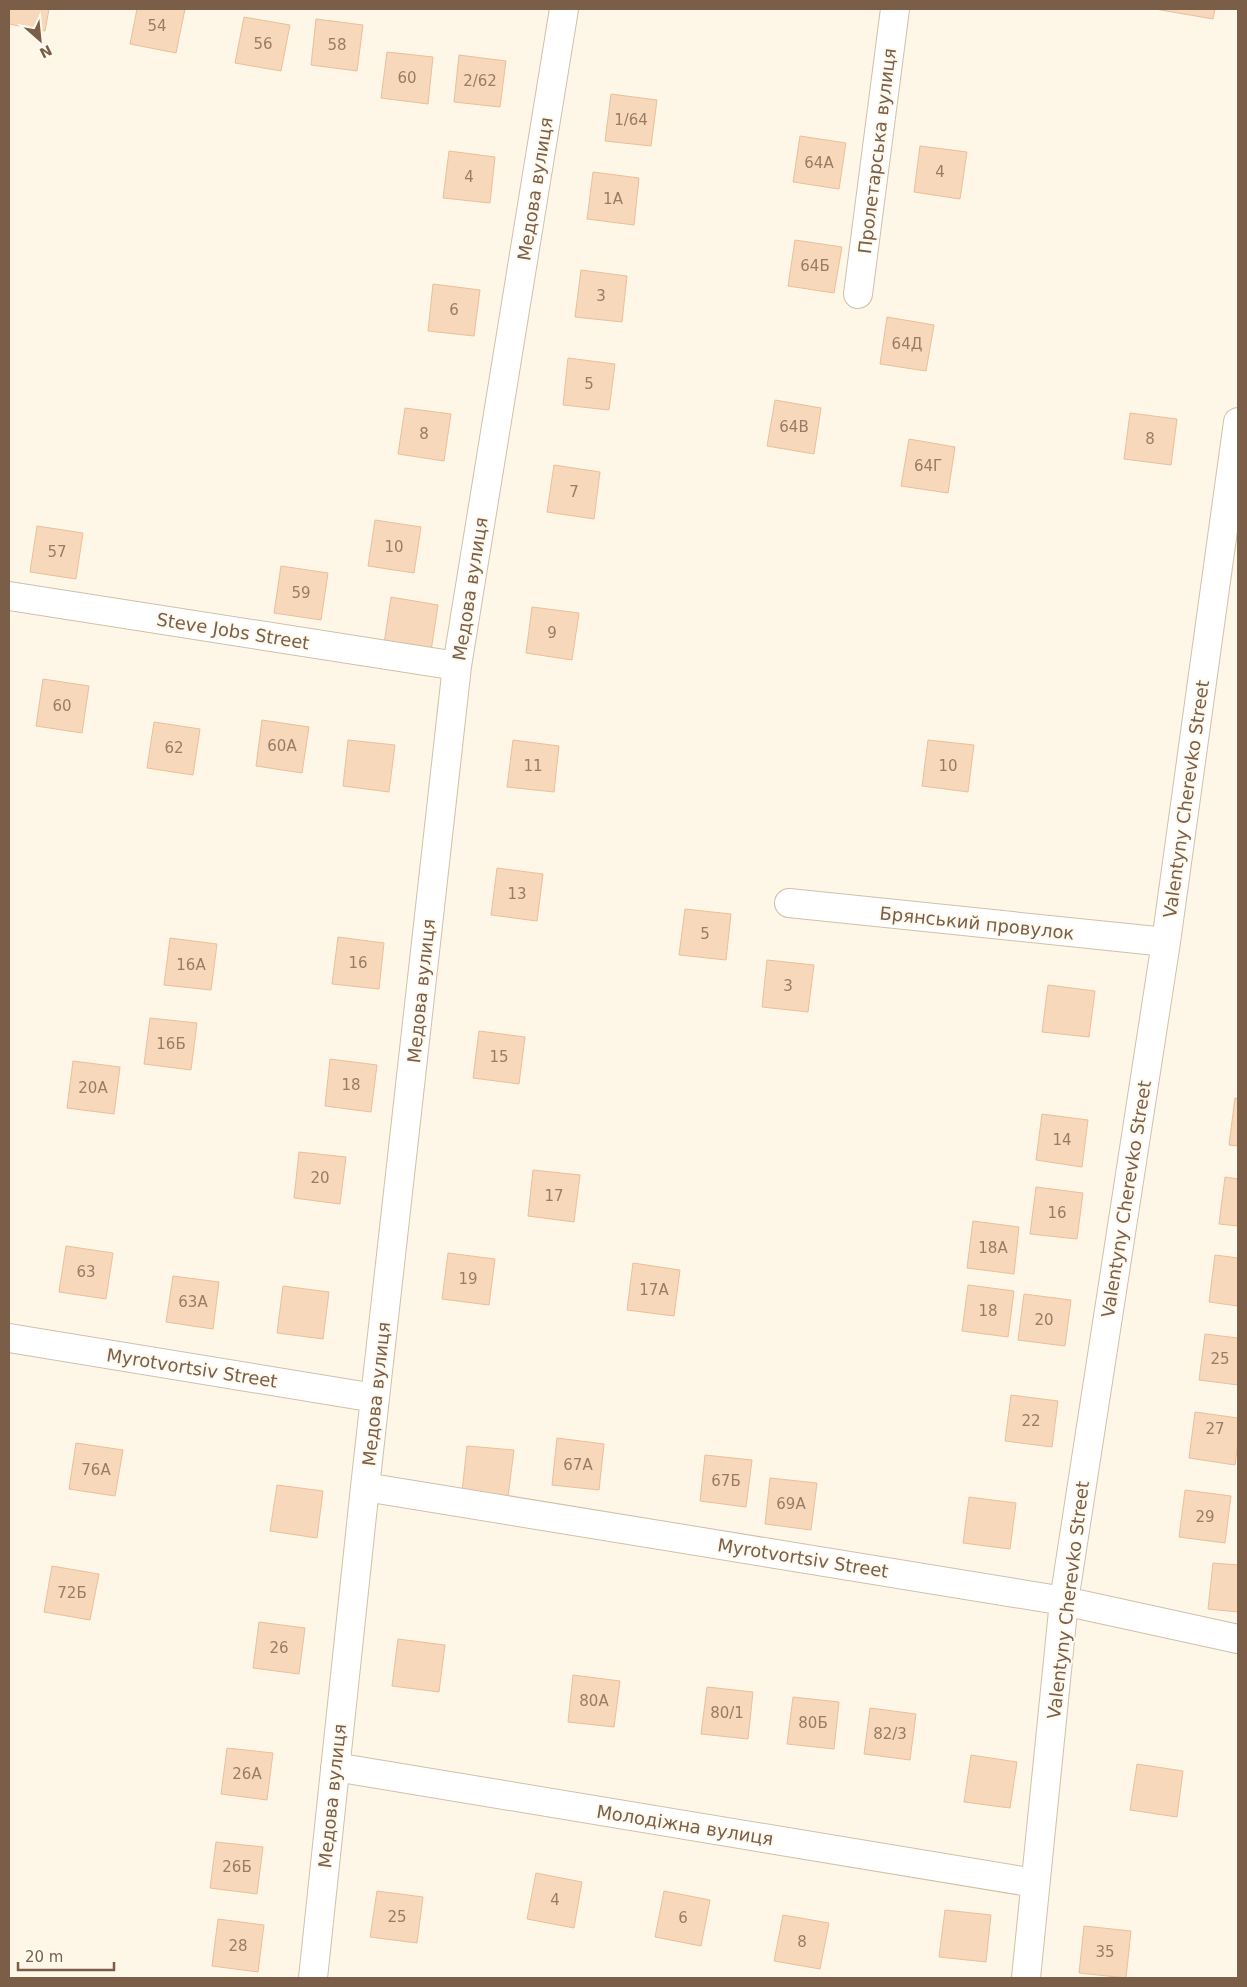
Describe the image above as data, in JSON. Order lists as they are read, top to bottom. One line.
{"streets":{"street":["Пролетарська вулиця","Медова вулиця","Steve Jobs Street","Valentyny Cherevko Street","Брянський провулок","Myrotvortsiv Street","Молодіжна вулиця"]},"crossings":[["Медова вулиця","Steve Jobs Street"],["Медова вулиця","Myrotvortsiv Street"],["Медова вулиця","Молодіжна вулиця"],["Valentyny Cherevko Street","Брянський провулок"],["Valentyny Cherevko Street","Myrotvortsiv Street"],["Valentyny Cherevko Street","Молодіжна вулиця"]],"house_numbers":["54","56","58","60","2/62","1/64","64А","4","4","1А","64Б","3","6","64Д","5","64В","8","8","64Г","7","10","57","59","9","60","60А","62","11","10","13","5","16","16А","3","16Б","15","18","20А","14","20","17","16","18А","63","19","17А","63А","18","20","25","22","27","67А","76А","67Б","69А","29","72Б","26","80А","80/1","80Б","82/3","26А","26Б","4","25","6","8","28","35"],"scale_bar":"20 m","north":"bottom right"}
